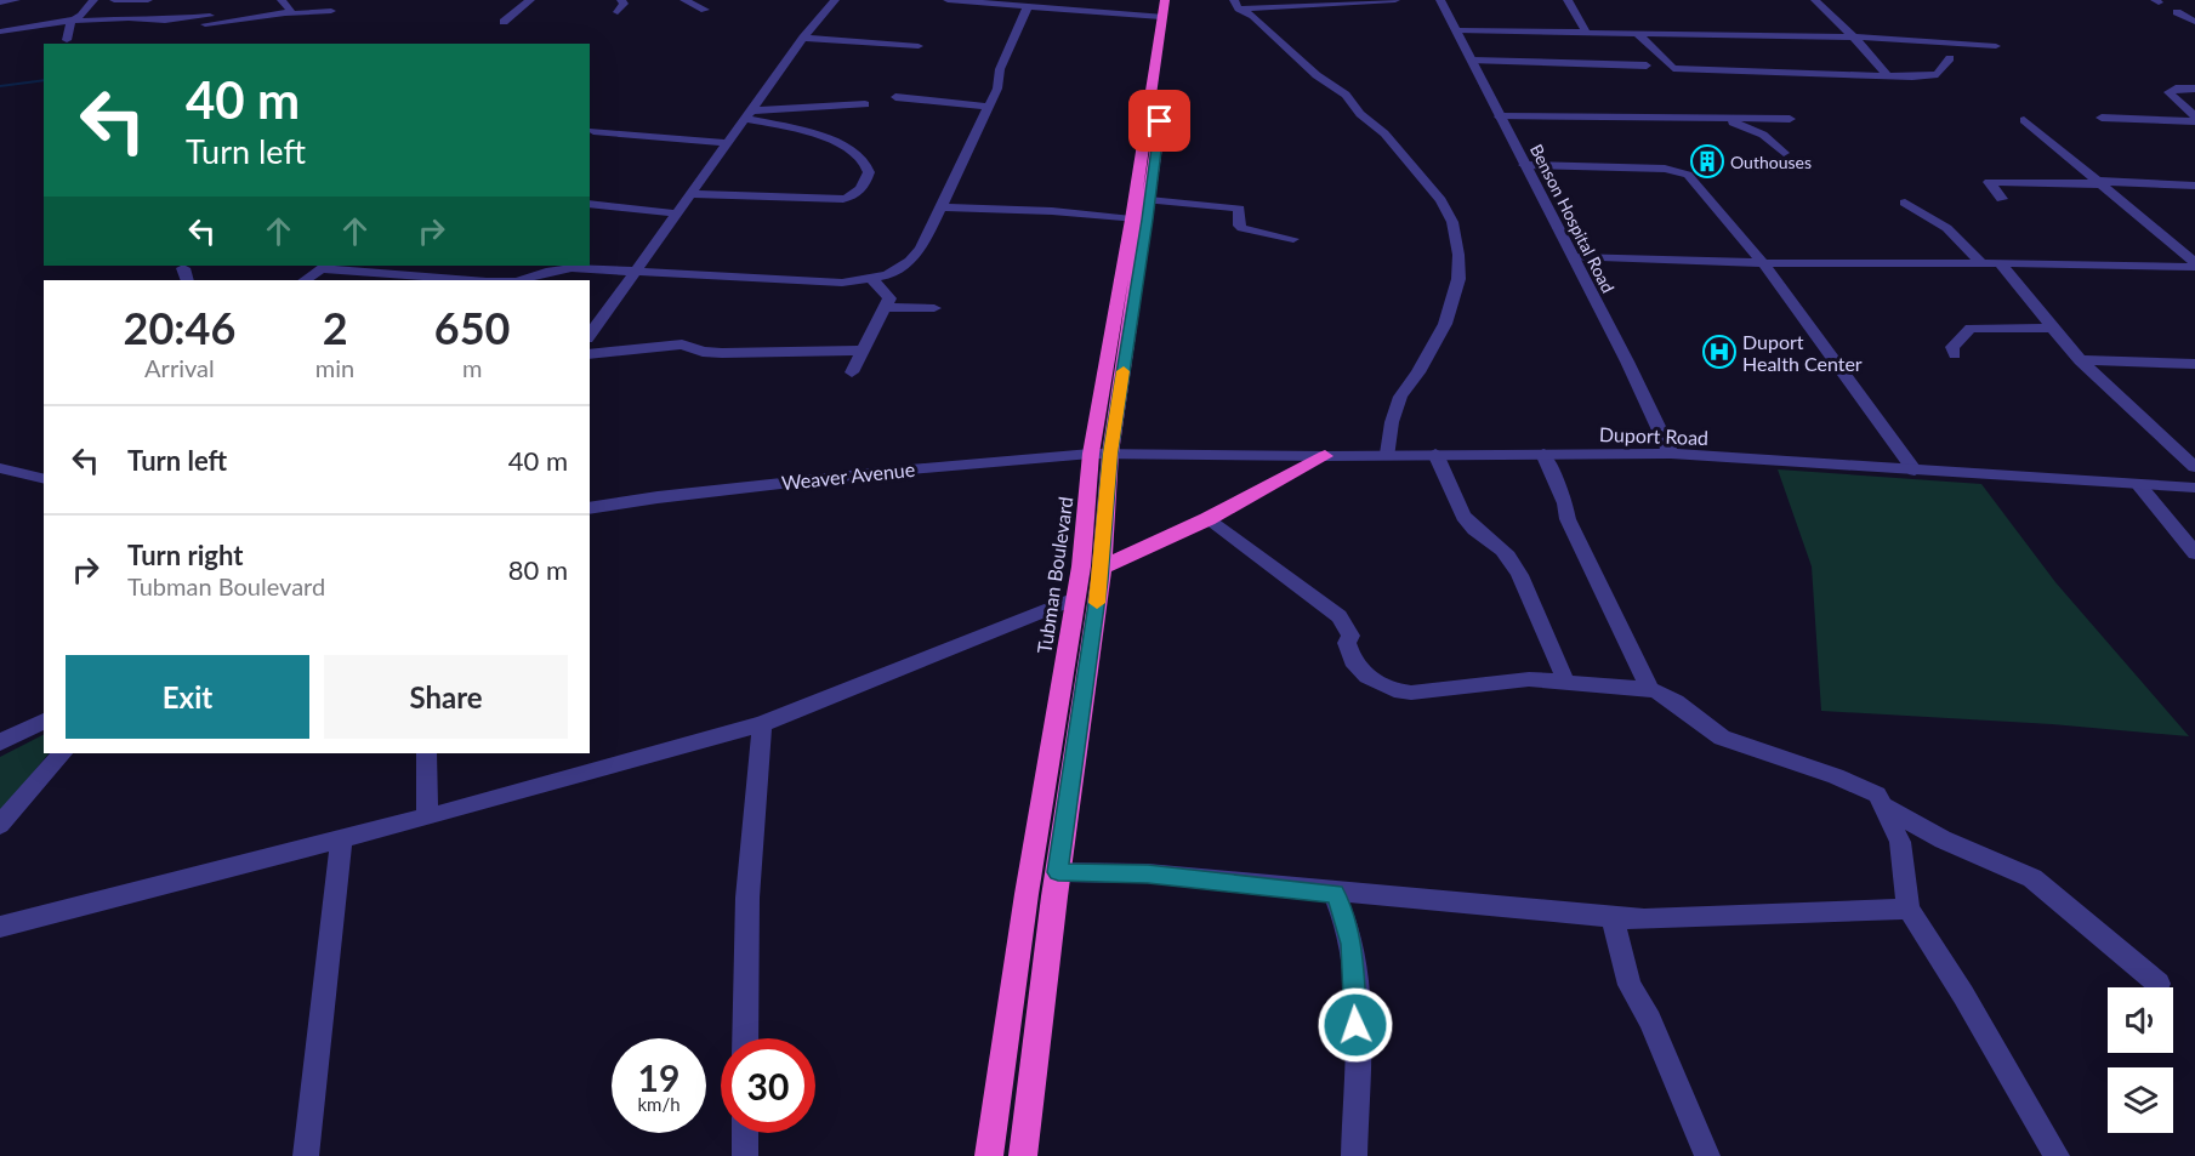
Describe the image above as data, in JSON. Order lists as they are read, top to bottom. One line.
{"streets":{"highway":["Tubman Boulevard"],"street":["Benson Hospital Road","Duport Road","Weaver Avenue"]},"crossings":[["Benson Hospital Road","Duport Road"],["Duport Road","Weaver Avenue"],["Duport Road","Tubman Boulevard"],["Weaver Avenue","Tubman Boulevard"]],"places":{"building":["Outhouses"],"hospital":["Duport Health Center"]},"page":{"turn":["40 m","Turn left"],"eta":["20:46","Arrival","2","min","650","m"],"list":[{"name":"Turn left","value":"40 m"},{"name":"Turn right","note":"Tubman Boulevard","value":"80 m"}],"buttons":["Exit","Share"],"speed":"19 km/h","limit":"30"}}
